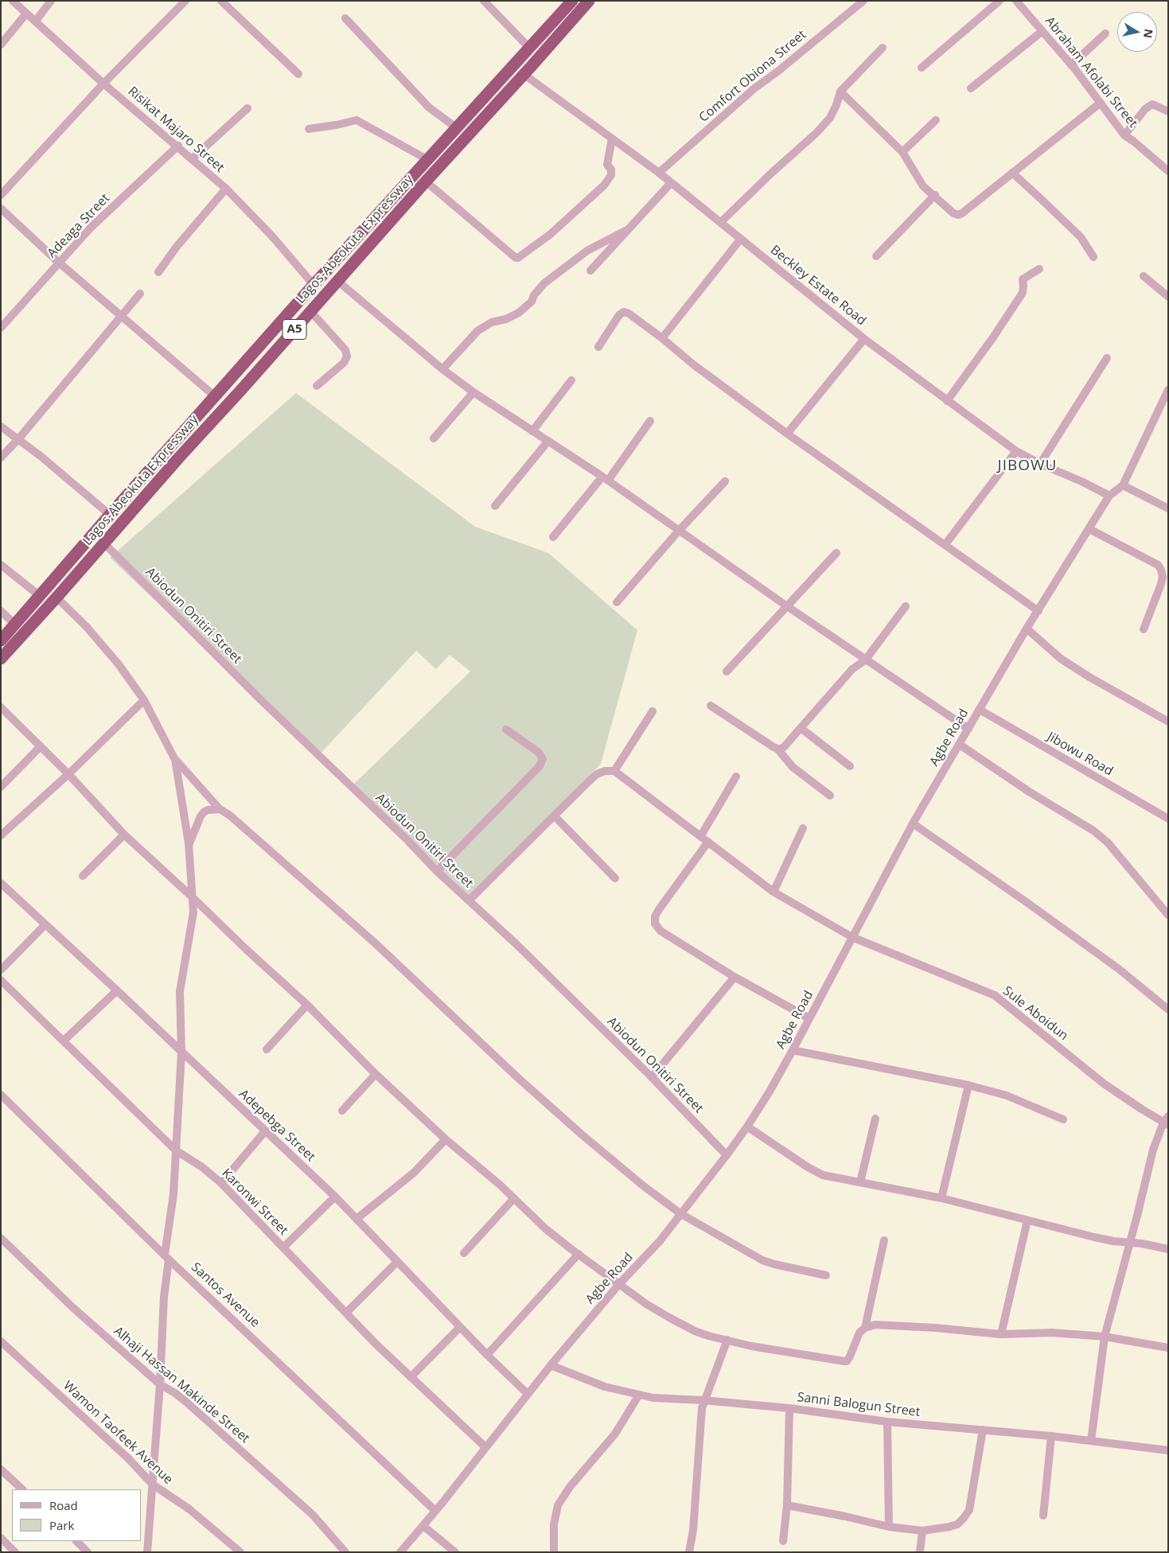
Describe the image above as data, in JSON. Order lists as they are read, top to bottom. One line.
{"streets":{"highway":["Lagos-Abeokuta Expressway","A5"],"street":["Abraham Afolabi Street","Comfort Obiona Street","Risikat Majaro Street","Adeaga Street","Beckley Estate Road","Abiodun Onitiri Street","Agbe Road","Jibowu Road","Sule Aboidun","Adepebga Street","Karonwi Street","Santos Avenue","Alhaji Hassan Makinde Street","Sanni Balogun Street","Wamon Taofeek Avenue"]},"crossings":[["Comfort Obiona Street","Beckley Estate Road"],["Risikat Majaro Street","Adeaga Street"],["Risikat Majaro Street","Lagos-Abeokuta Expressway"],["Lagos-Abeokuta Expressway","Beckley Estate Road"],["Lagos-Abeokuta Expressway","Abiodun Onitiri Street"],["Beckley Estate Road","Agbe Road"],["Abiodun Onitiri Street","Agbe Road"],["Agbe Road","Jibowu Road"],["Agbe Road","Sule Aboidun"],["Agbe Road","Adepebga Street"],["Agbe Road","Karonwi Street"],["Agbe Road","Santos Avenue"],["Agbe Road","Sanni Balogun Street"]],"districts":["JIBOWU"],"legend":["Road","Park"],"north":"right"}
